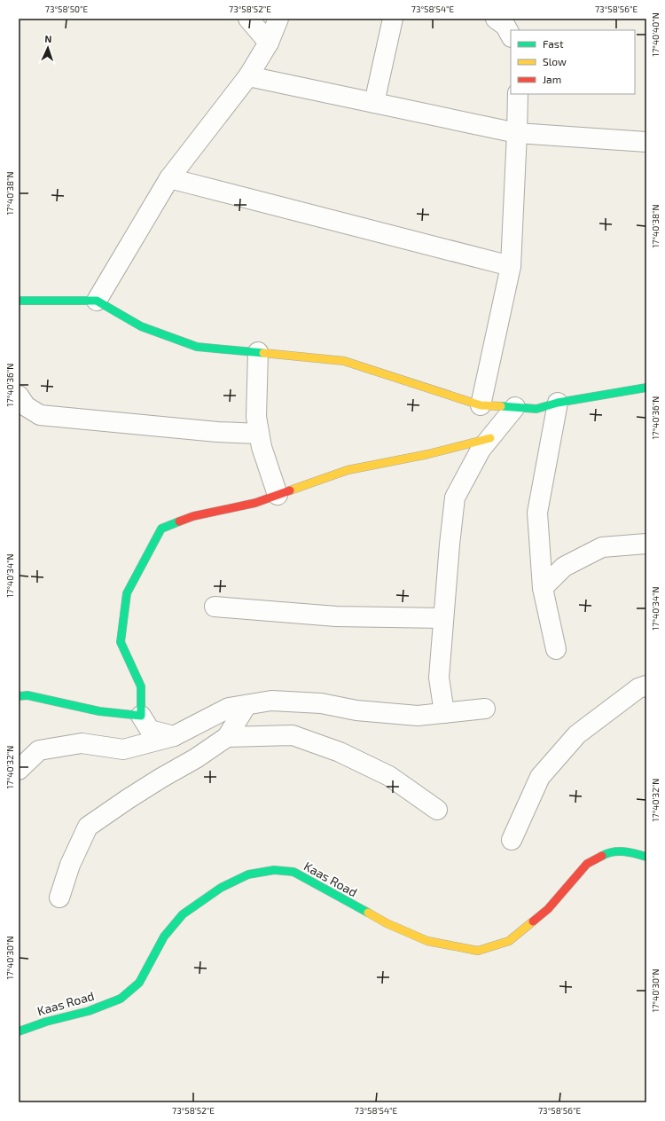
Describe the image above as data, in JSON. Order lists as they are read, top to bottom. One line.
{"streets":{"street":["Kaas Road"]},"legend":["Fast","Slow","Jam"],"north":"top","coordinates":["73°58'50\"E","73°58'52\"E","73°58'54\"E","73°58'56\"E","17°40'40\"N","17°40'38\"N","17°40'36\"N","17°40'34\"N","17°40'32\"N","17°40'30\"N"]}
